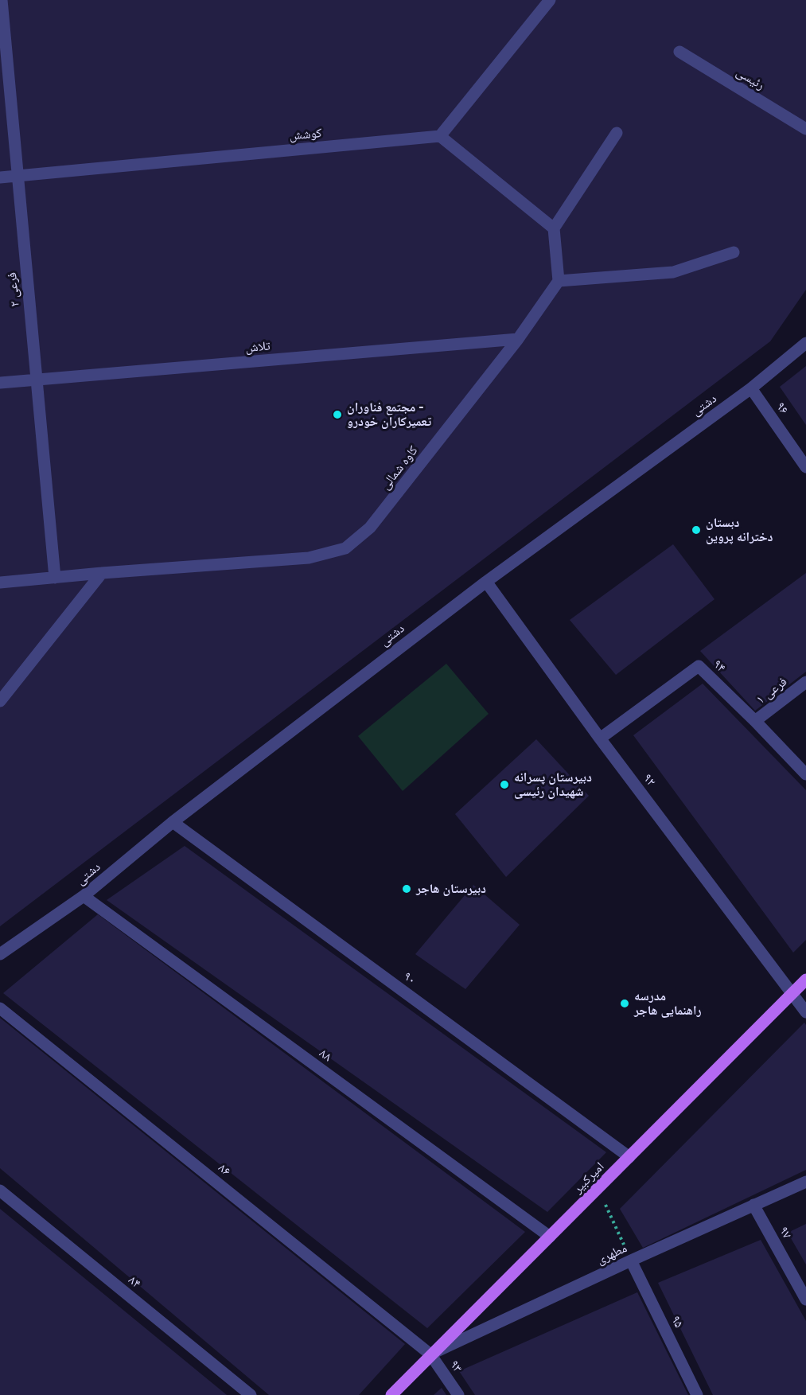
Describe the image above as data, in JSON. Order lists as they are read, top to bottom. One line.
{"streets":{"main road":["امیرکبیر"],"street":["رئیسی","کوشش","فرعی ۲","تلاش","دشتی","۹۶","کاوه شمالی","۹۴","فرعی ۱","۹۲","۹۰","۸۸","۸۶","۹۷","مطهری","۸۴","۹۵","۹۳"]},"crossings":[["کوشش","فرعی ۲"],["فرعی ۲","تلاش"],["فرعی ۲","کاوه شمالی"],["تلاش","کاوه شمالی"],["دشتی","۹۶"],["دشتی","۹۲"],["دشتی","۹۰"],["دشتی","۸۸"],["۹۴","فرعی ۱"],["۹۴","۹۲"],["۹۲","امیرکبیر"],["۹۰","امیرکبیر"],["۸۸","امیرکبیر"],["۸۶","امیرکبیر"],["۸۶","مطهری"],["۸۶","۹۳"],["امیرکبیر","مطهری"],["امیرکبیر","۹۳"],["۹۷","مطهری"],["مطهری","۹۵"],["مطهری","۹۳"]],"places":["مجتمع فناوران - تعمیرکاران خودرو","دبستان دخترانه پروین","دبیرستان پسرانه شهیدان رئیسی","دبیرستان هاجر","مدرسه راهنمایی هاجر"]}
